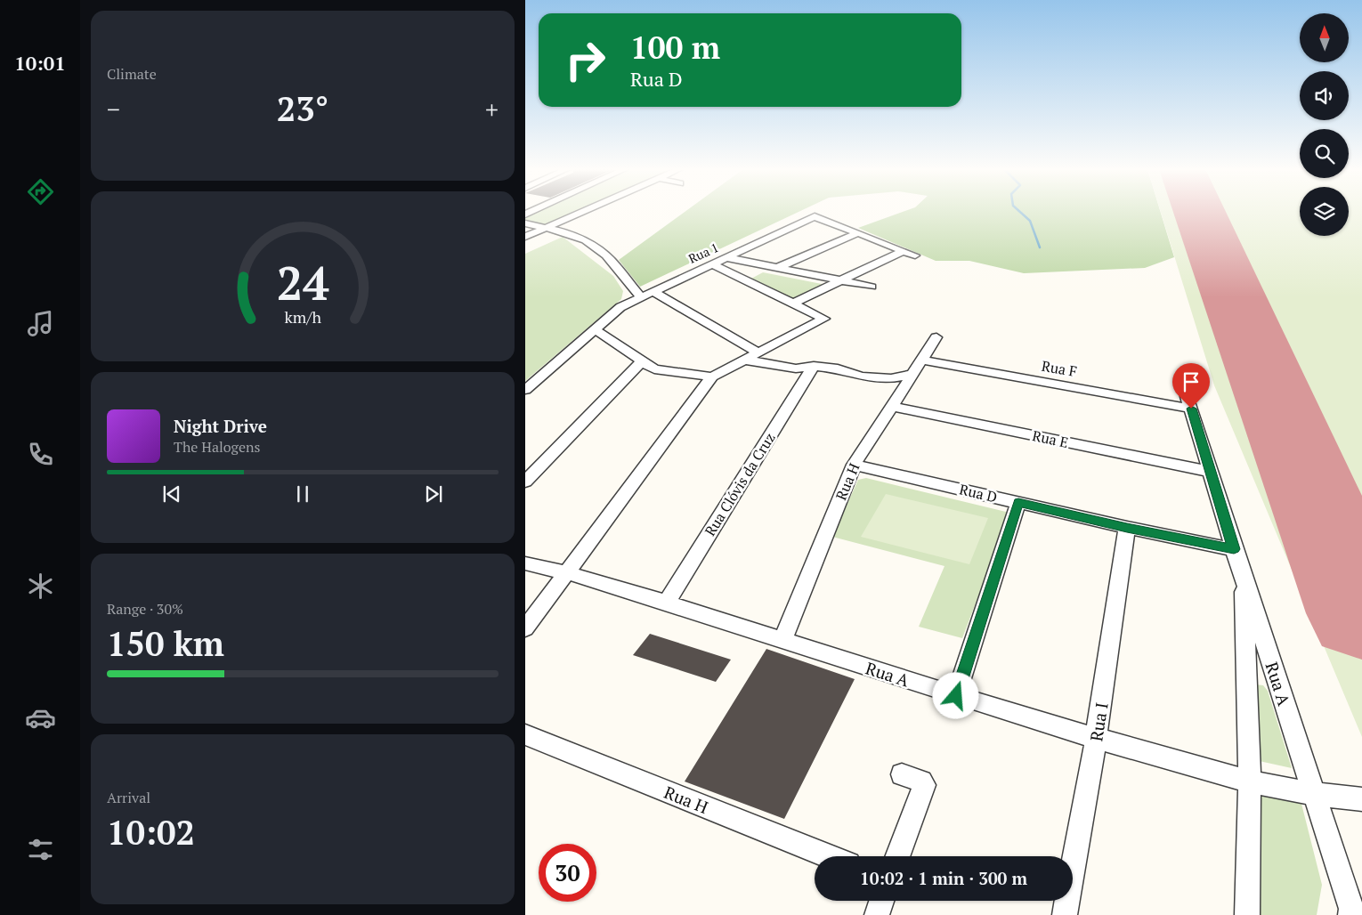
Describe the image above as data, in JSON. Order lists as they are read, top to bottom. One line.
{"streets":{"street":["Rua 1","Rua F","Rua E","Rua H","Rua Clóvis da Cruz","Rua D","Rua A","Rua I"]},"crossings":[["Rua F","Rua H"],["Rua F","Rua A"],["Rua E","Rua H"],["Rua E","Rua A"],["Rua H","Rua D"],["Rua H","Rua A"],["Rua Clóvis da Cruz","Rua A"],["Rua D","Rua A"],["Rua D","Rua I"],["Rua A","Rua I"]],"north":"top","page":{"tabs":"10:01","tile":["Climate",["Range · 30%","150 km"],["Arrival","10:02"]],"turn":["100 m","Rua D"],"heat":["−","23°","+"],"song":["Night Drive","The Halogens"],"limit":"30","trip":"10:02 · 1 min · 300 m","gauge":["24","km/h"]}}
